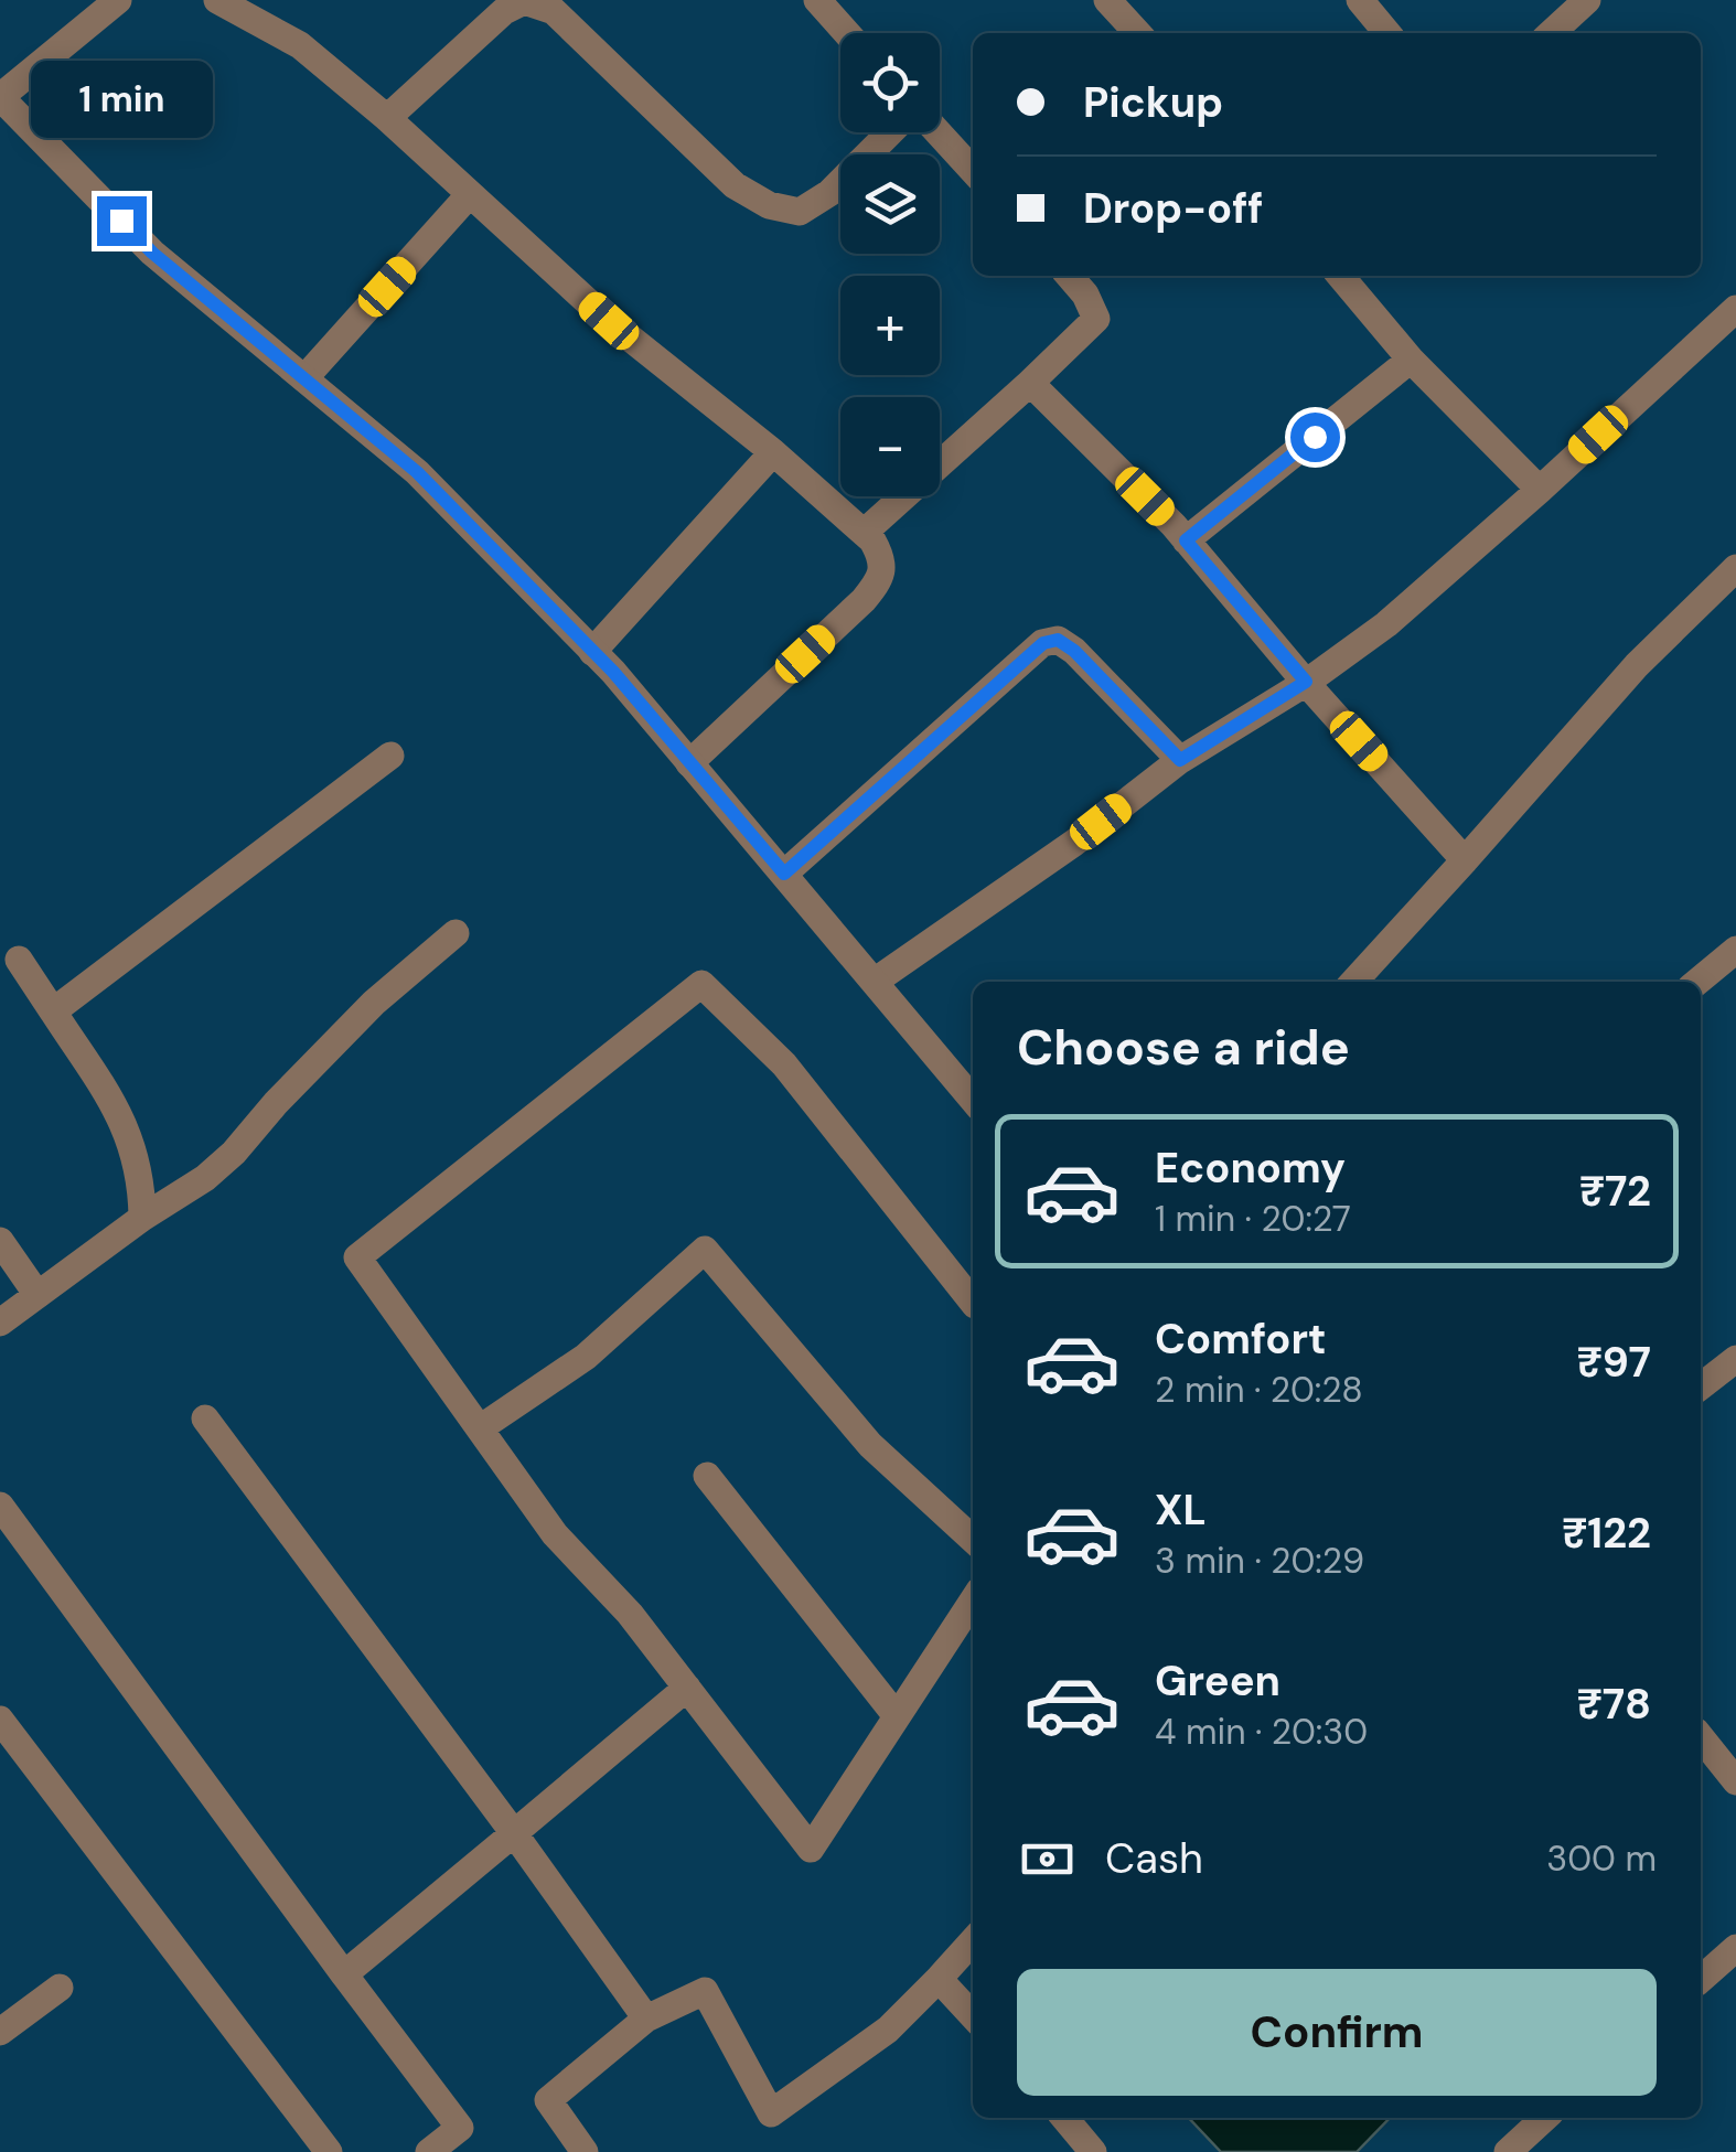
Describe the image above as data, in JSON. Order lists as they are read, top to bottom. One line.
{"page":{"map_buttons":["+","−"],"banner":["Pickup","Drop-off"],"bubble":"1 min","heading":"Choose a ride","list":[{"name":"Economy","note":"1 min · 20:27","value":"₹72"},{"name":"Comfort","note":"2 min · 20:28","value":"₹97"},{"name":"XL","note":"3 min · 20:29","value":"₹122"},{"name":"Green","note":"4 min · 20:30","value":"₹78"}],"pay":["Cash","300 m"],"buttons":"Confirm"}}
